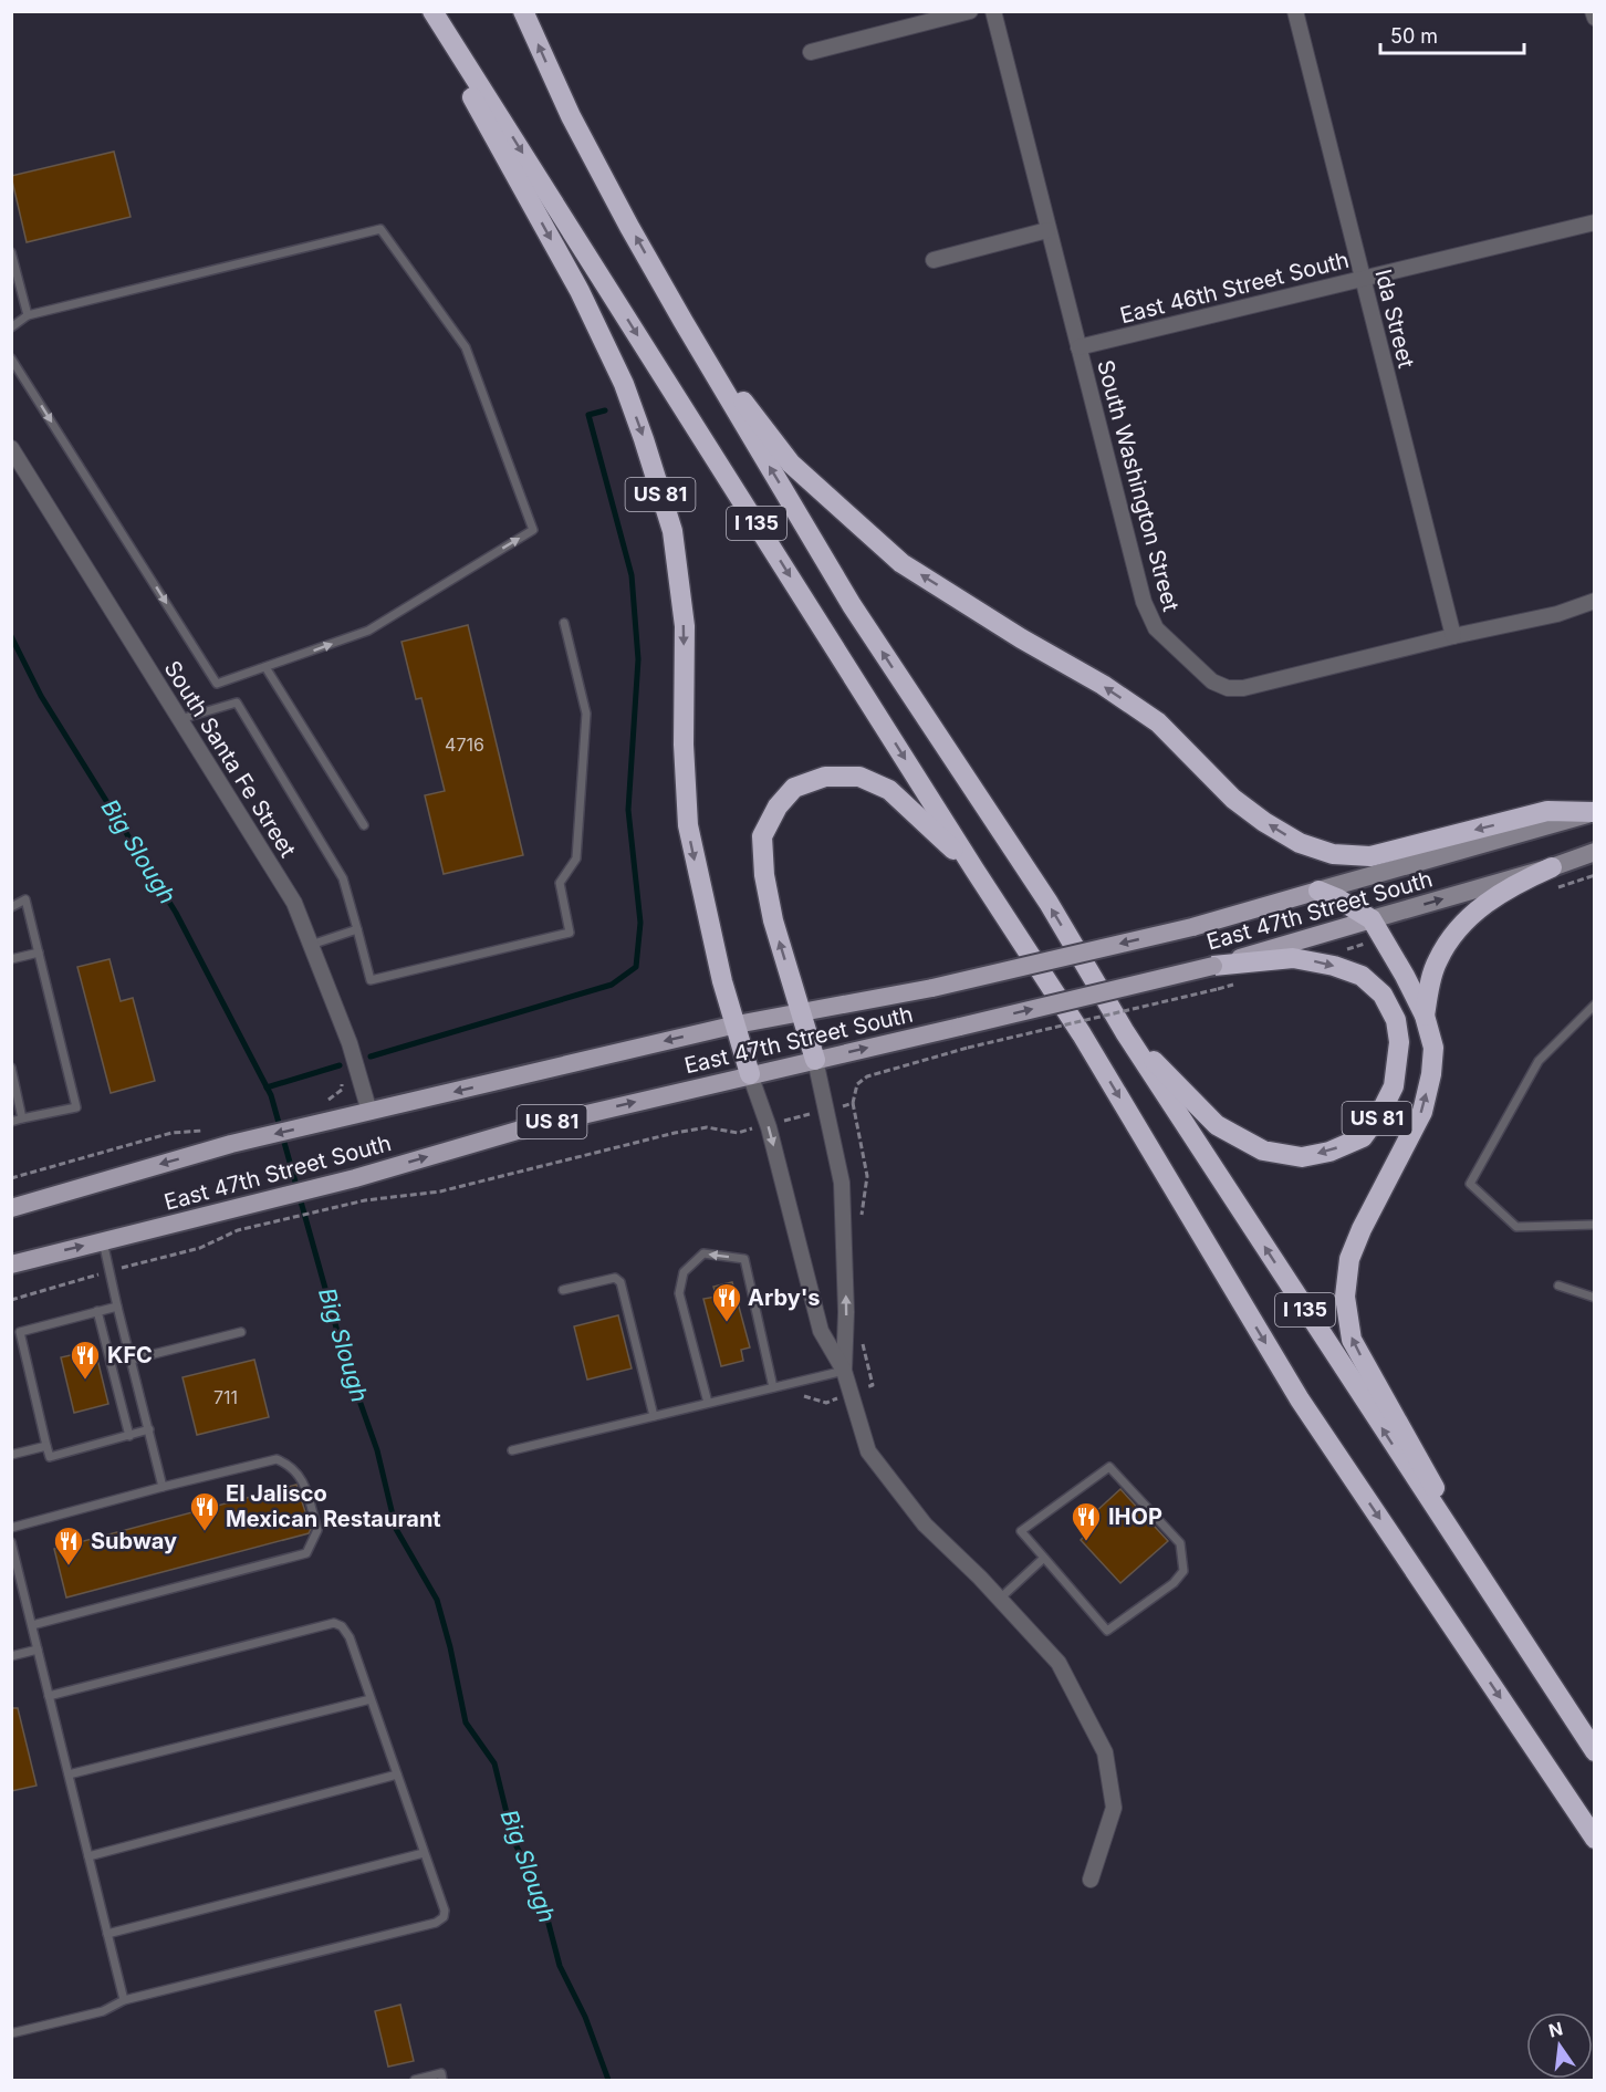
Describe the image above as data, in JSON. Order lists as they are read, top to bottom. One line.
{"streets":{"highway":["US 81","I 135"],"main road":["East 47th Street South"],"street":["East 46th Street South","Ida Street","South Washington Street","South Santa Fe Street"]},"crossings":[["East 46th Street South","Ida Street"],["East 46th Street South","South Washington Street"],["Ida Street","South Washington Street"],["US 81","I 135"],["US 81","East 47th Street South"],["South Santa Fe Street","East 47th Street South"]],"water":["Big Slough"],"places":{"restaurant":["Arby's","KFC","El Jalisco Mexican Restaurant","IHOP","Subway"]},"house_numbers":["4716","711"],"scale_bar":"50 m","north":"top"}
